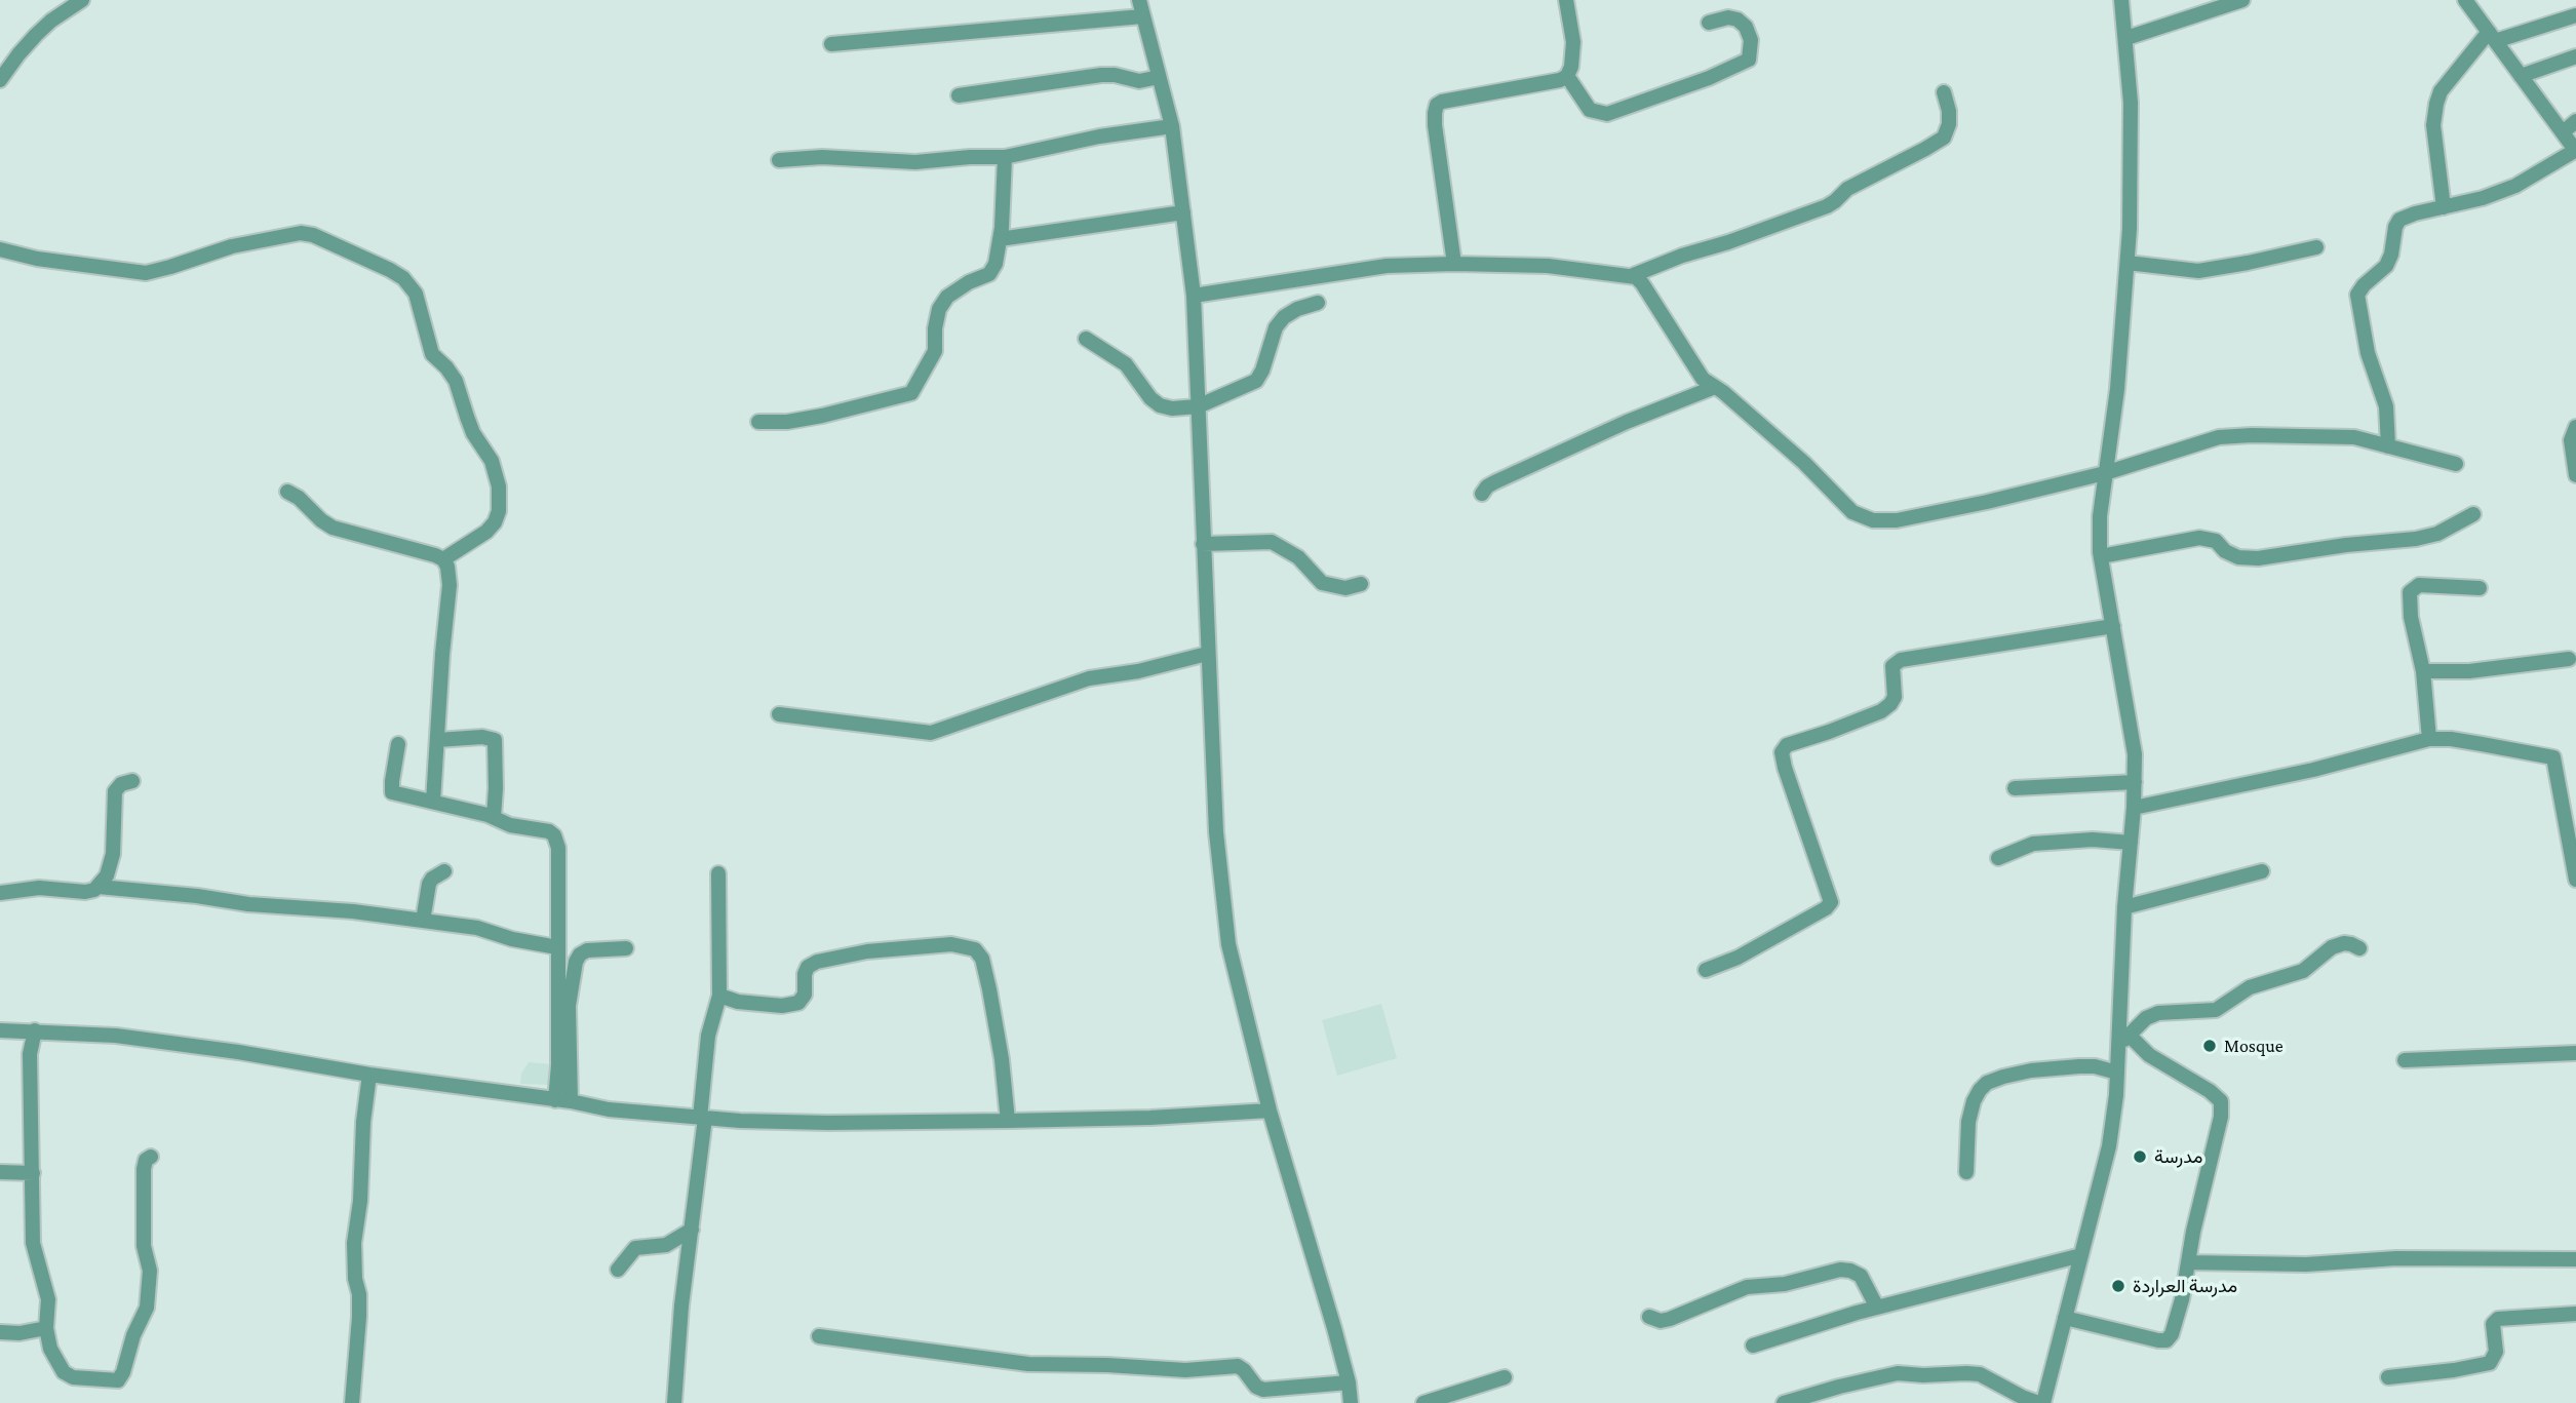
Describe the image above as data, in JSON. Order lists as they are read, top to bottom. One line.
{"places":["Mosque","مدرسة","مدرسة العراردة"]}
